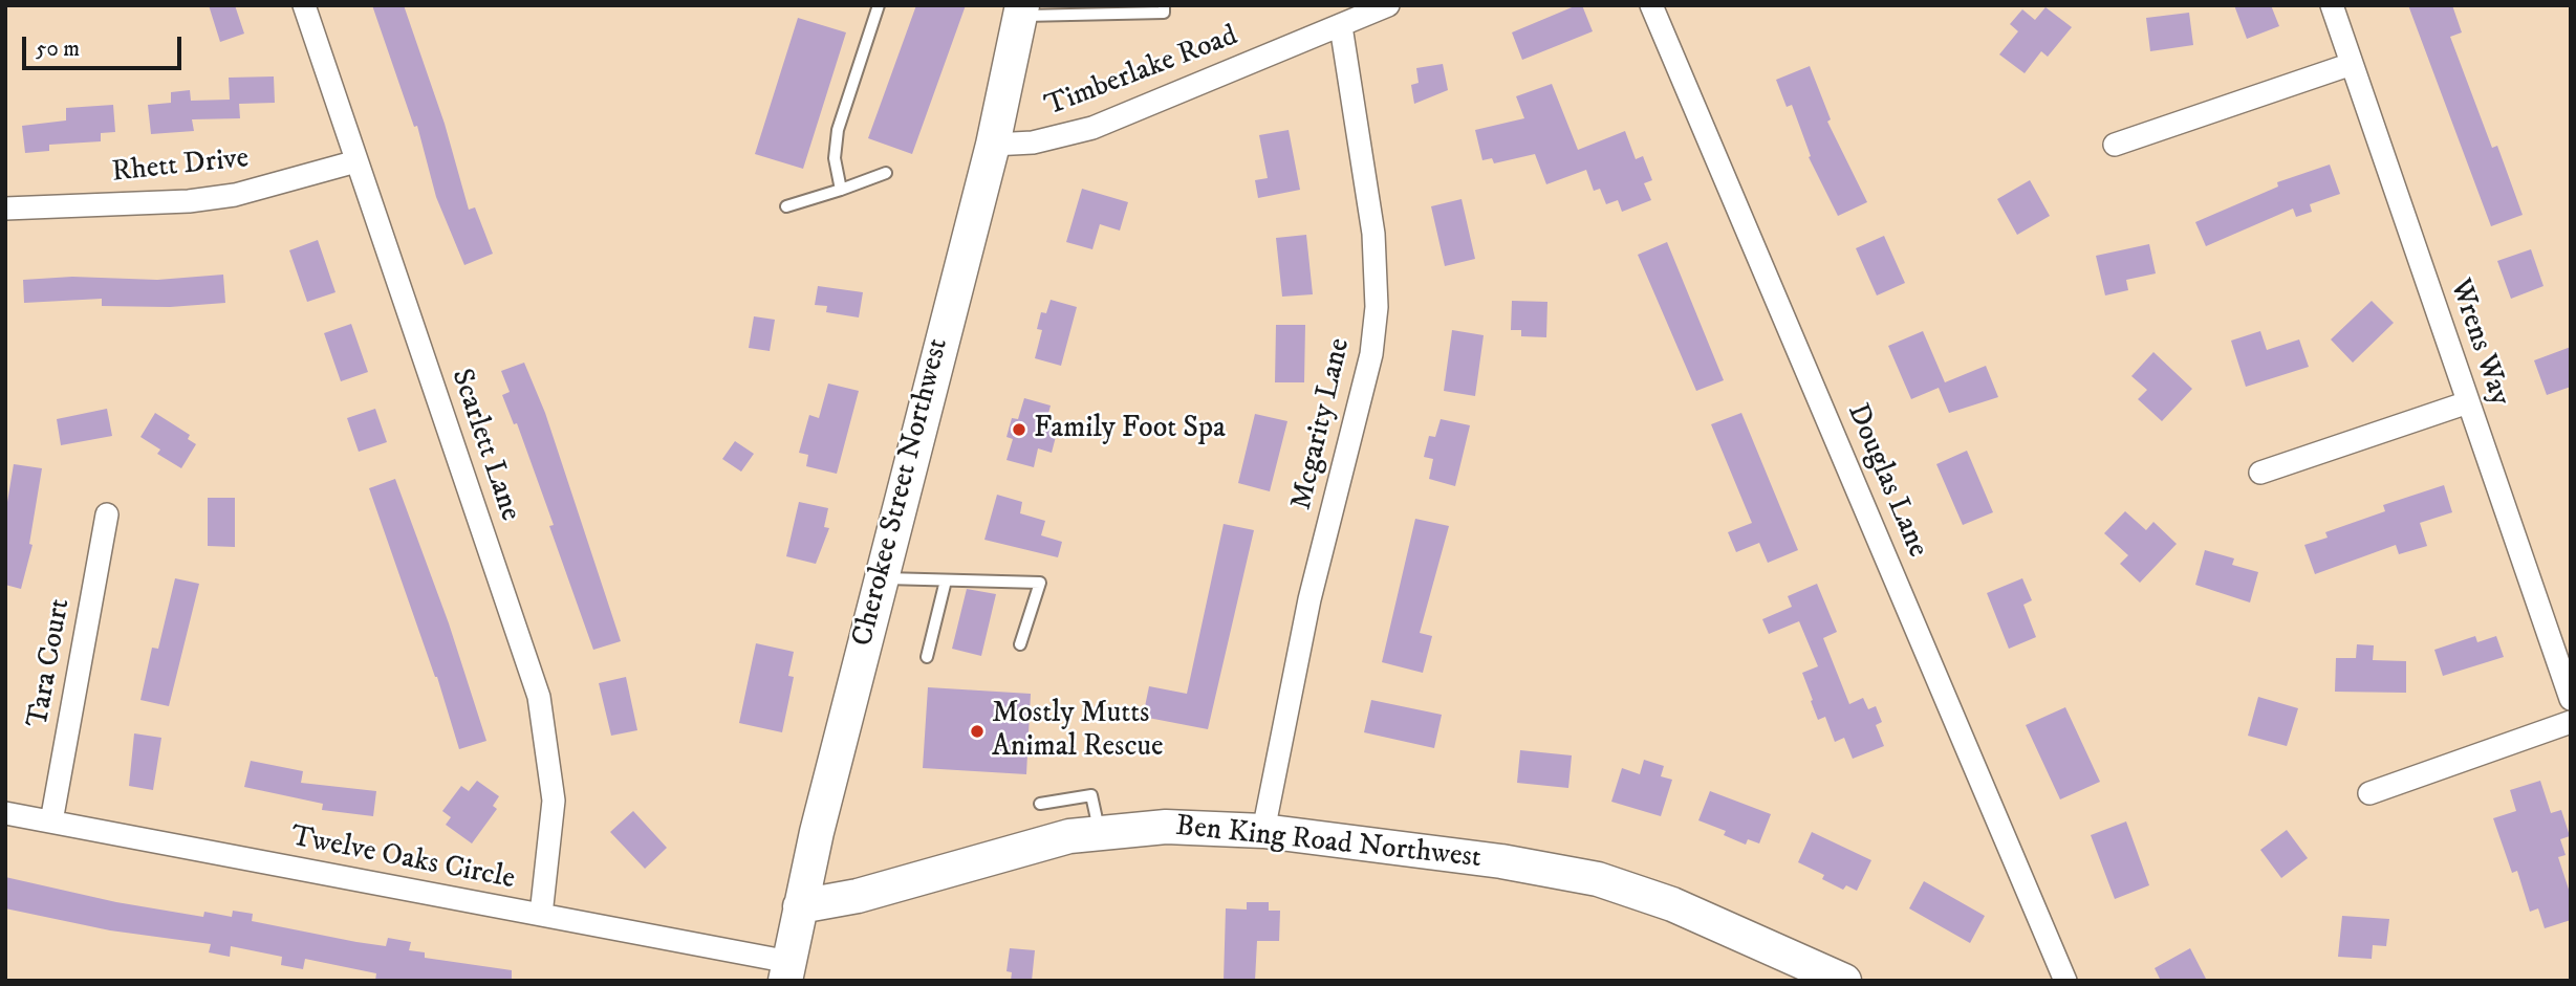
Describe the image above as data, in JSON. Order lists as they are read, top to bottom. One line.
{"streets":{"street":["Timberlake Road","Rhett Drive","Wrens Way","Mcgarity Lane","Scarlett Lane","Douglas Lane","Cherokee Street Northwest","Tara Court","Ben King Road Northwest","Twelve Oaks Circle"]},"crossings":[["Timberlake Road","Mcgarity Lane"],["Timberlake Road","Cherokee Street Northwest"],["Rhett Drive","Scarlett Lane"],["Mcgarity Lane","Ben King Road Northwest"],["Scarlett Lane","Twelve Oaks Circle"],["Cherokee Street Northwest","Ben King Road Northwest"],["Cherokee Street Northwest","Twelve Oaks Circle"],["Tara Court","Twelve Oaks Circle"]],"places":["Family Foot Spa","Mostly Mutts Animal Rescue"],"scale_bar":"50 m"}
